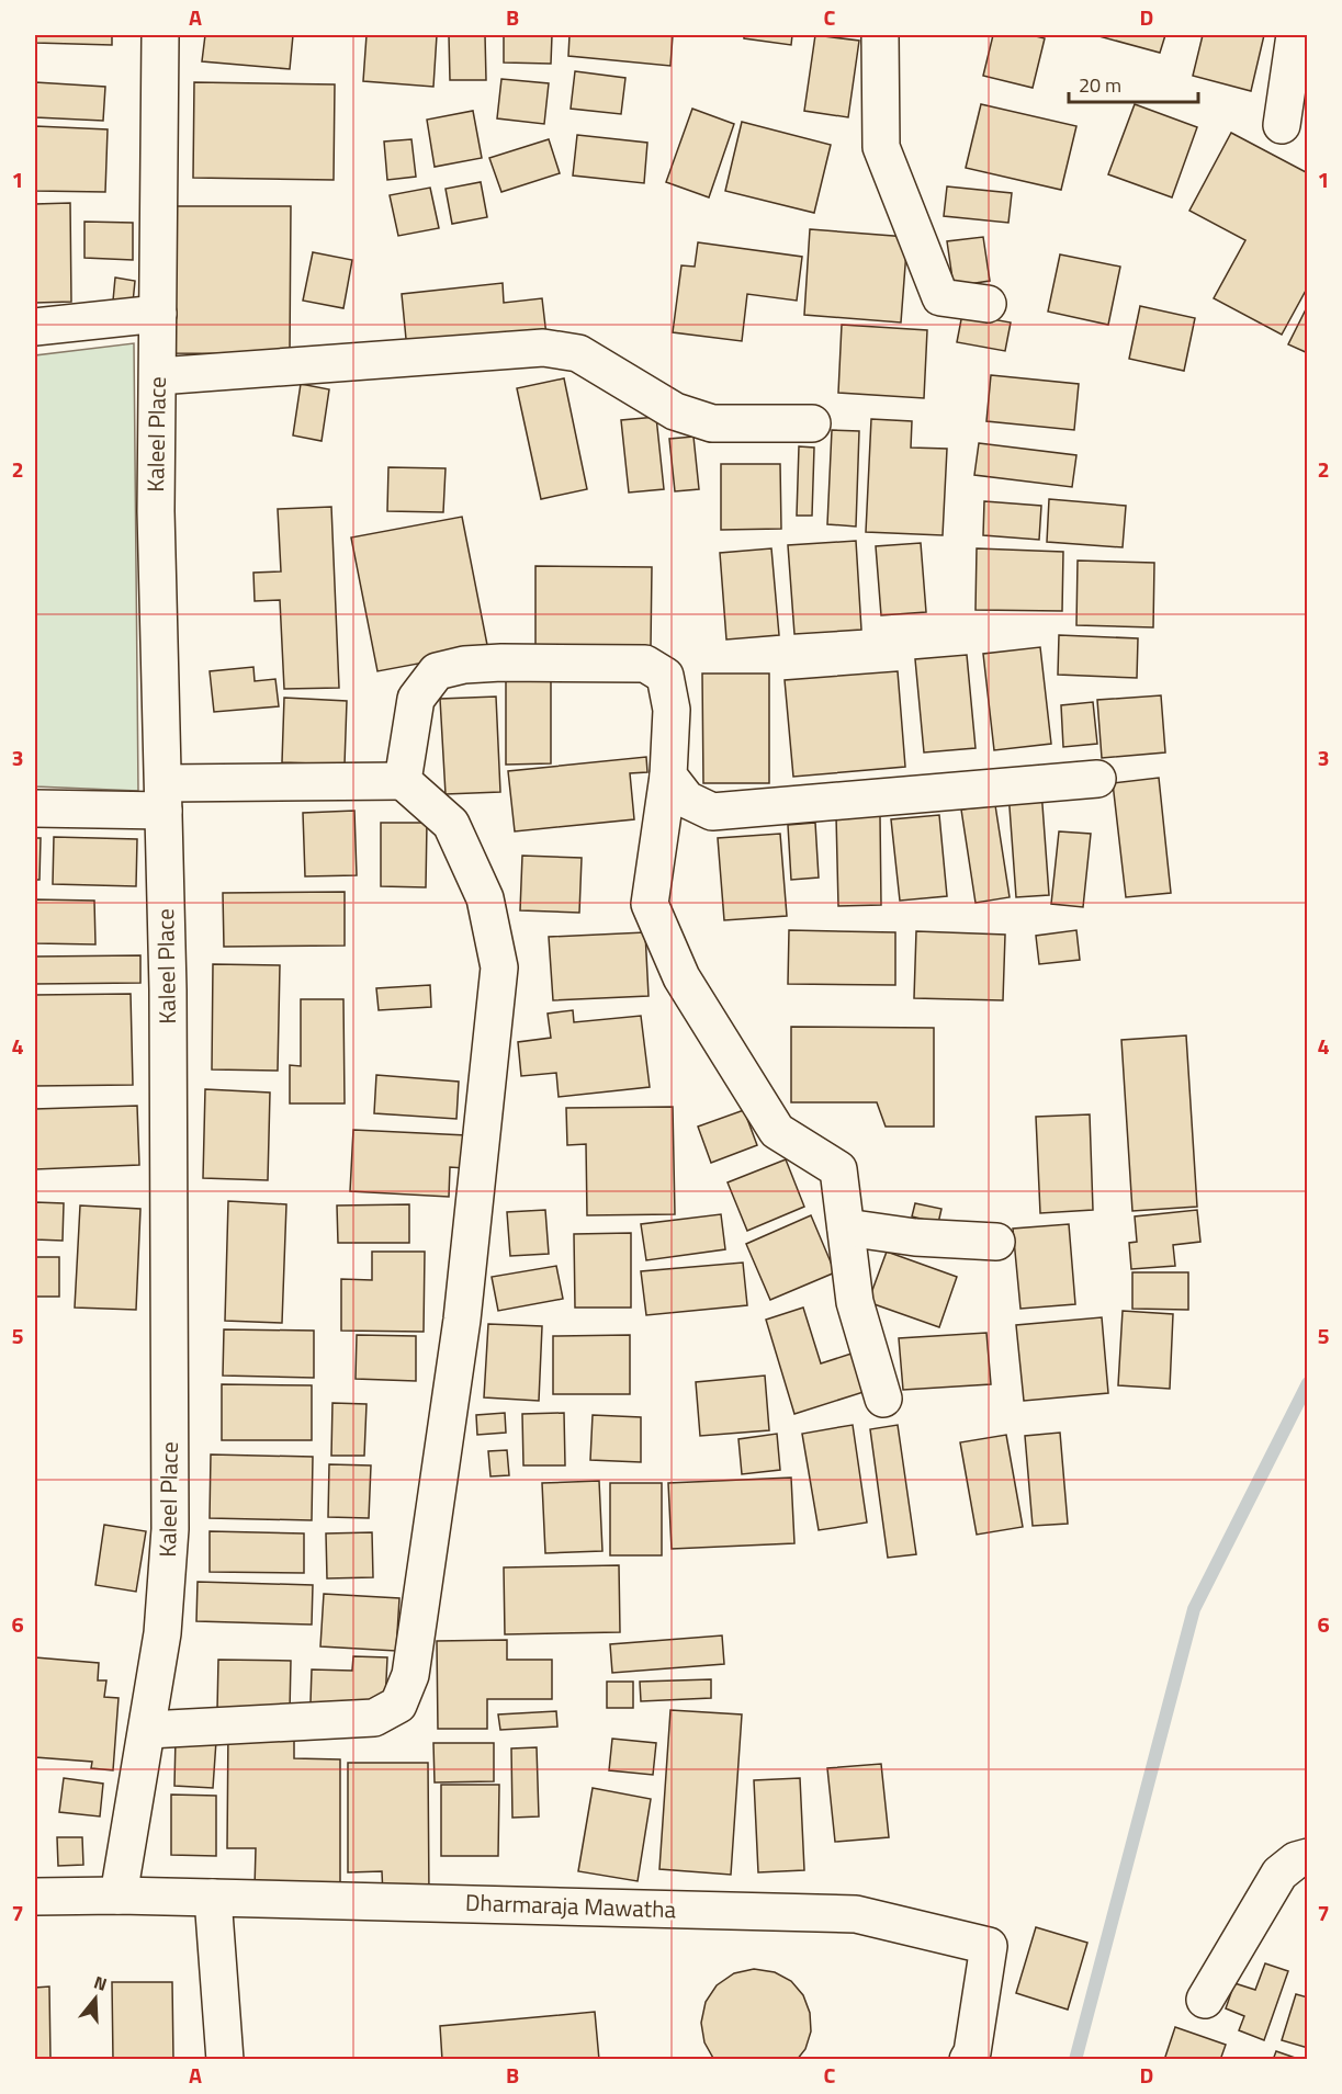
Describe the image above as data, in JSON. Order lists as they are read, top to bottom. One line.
{"streets":{"street":["Kaleel Place","Dharmaraja Mawatha"]},"crossings":[["Kaleel Place","Dharmaraja Mawatha"]],"scale_bar":"20 m","north":"top","grid":{"columns":["A","B","C","D"],"rows":["1","2","3","4","5","6","7"]}}
